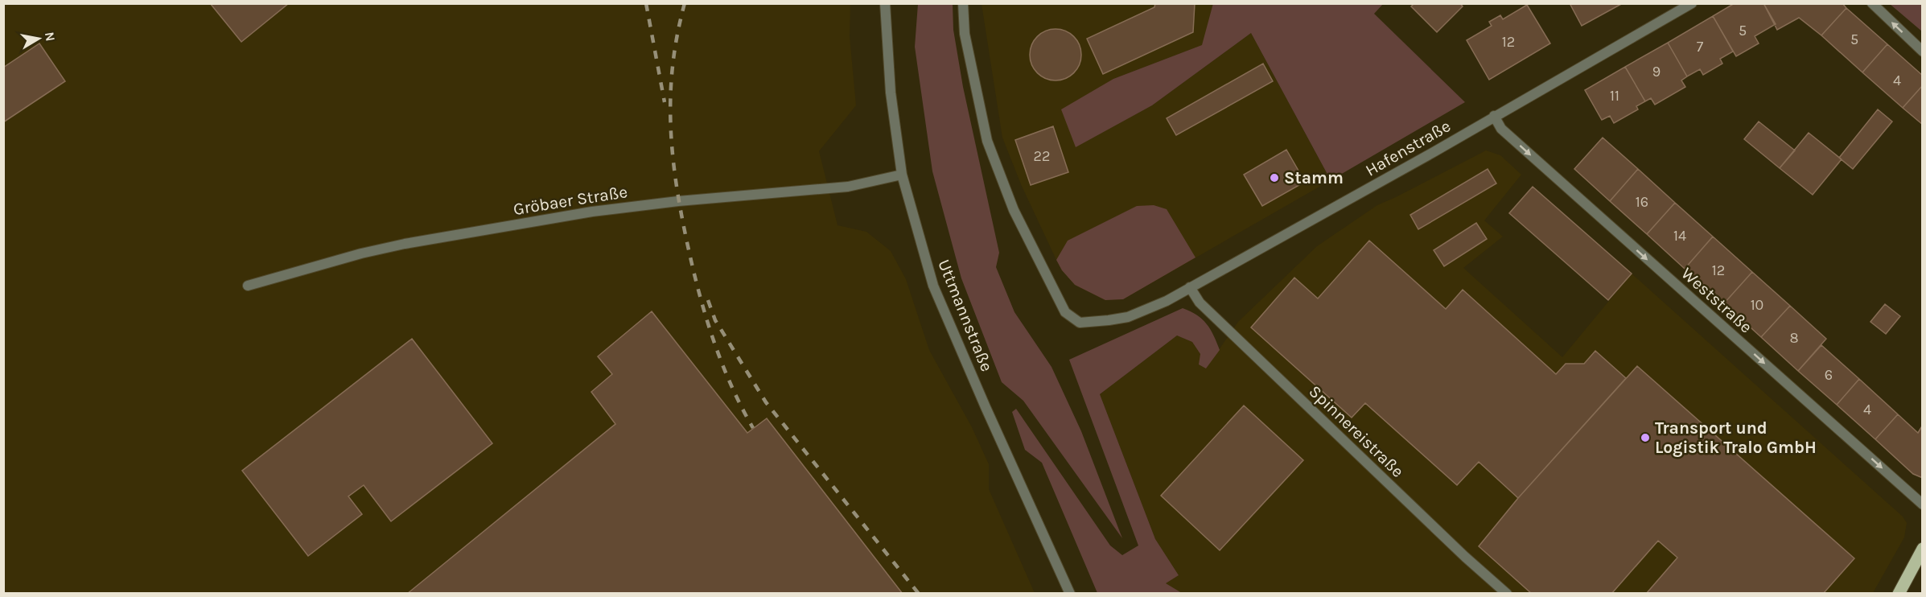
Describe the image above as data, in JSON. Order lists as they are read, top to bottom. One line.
{"streets":{"street":["Hafenstraße","Gröbaer Straße","Weststraße","Uttmannstraße","Spinnereistraße"]},"crossings":[["Hafenstraße","Weststraße"],["Hafenstraße","Spinnereistraße"],["Gröbaer Straße","Uttmannstraße"]],"one_way":["Weststraße"],"places":["Stamm","Transport und Logistik Tralo GmbH"],"house_numbers":["5","5","12","7","9","4","11","22","16","14","12","10","8","6","4"],"north":"right"}
